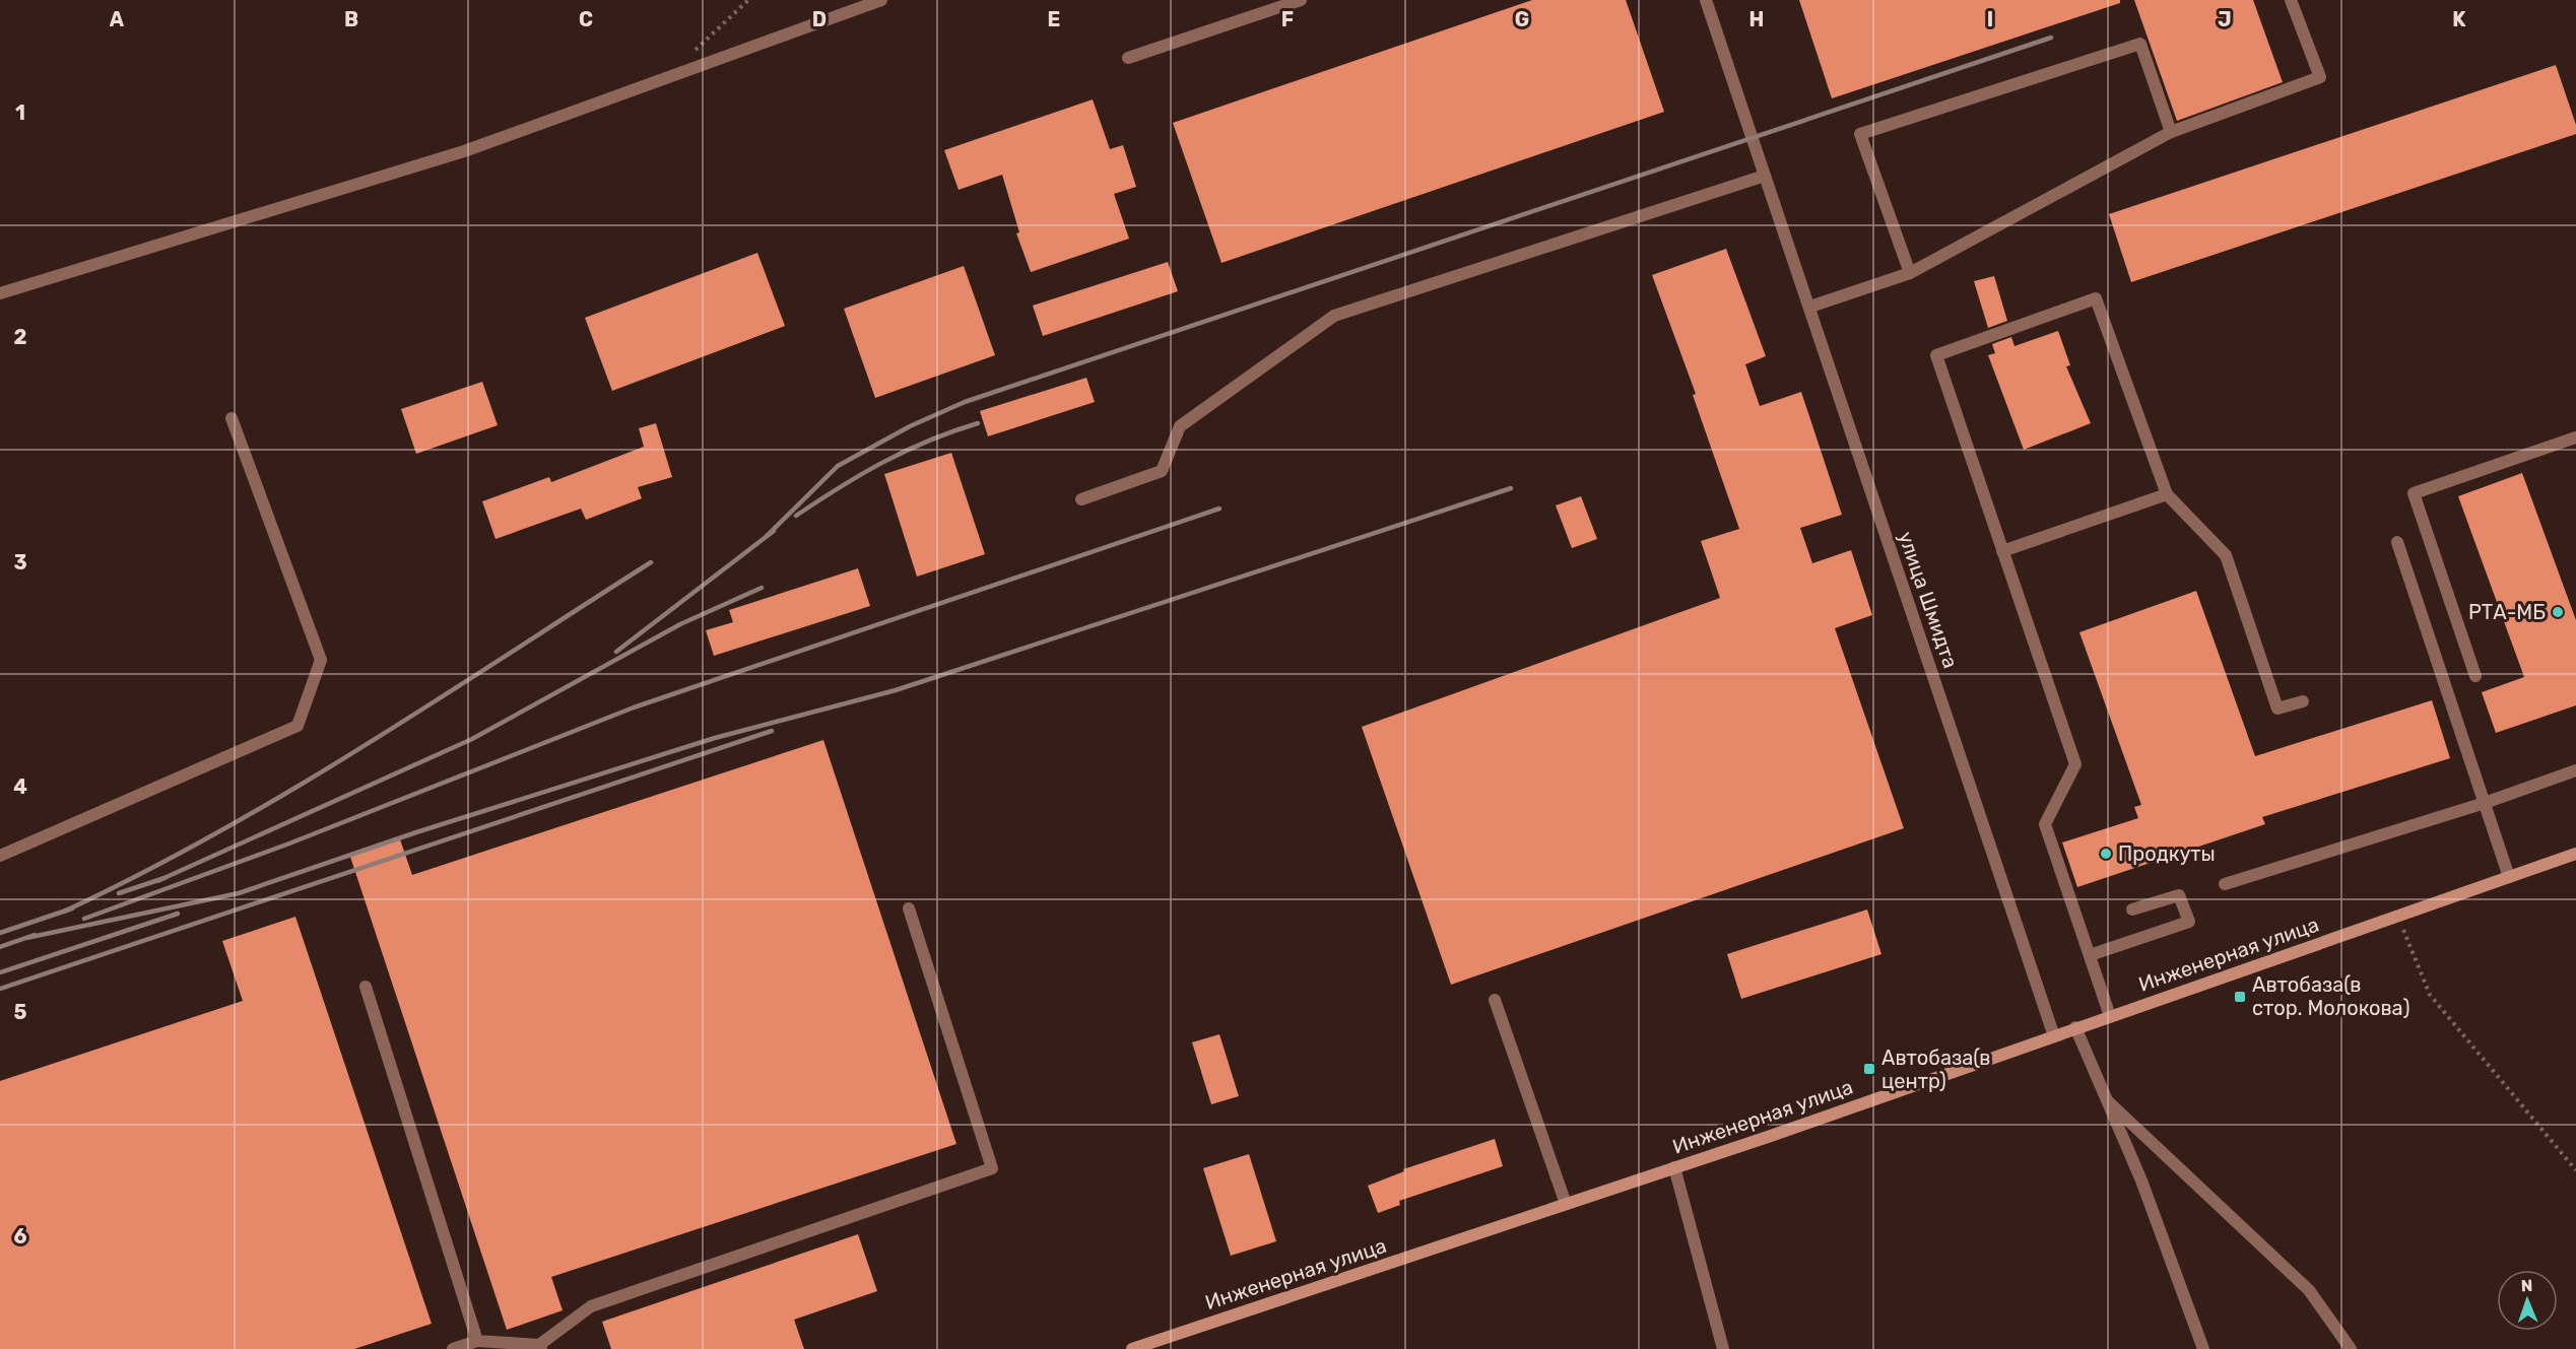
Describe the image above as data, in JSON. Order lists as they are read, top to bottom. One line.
{"streets":{"street":["улица Шмидта","Инженерная улица"]},"crossings":[["улица Шмидта","Инженерная улица"]],"places":{"other":["РТА-МБ","Продкуты"],"transit":["Автобаза(в стор. Молокова)","Автобаза(в центр)"]},"north":"top","grid":{"columns":["A","B","C","D","E","F","G","H","I","J","K"],"rows":["1","2","3","4","5","6"]}}
